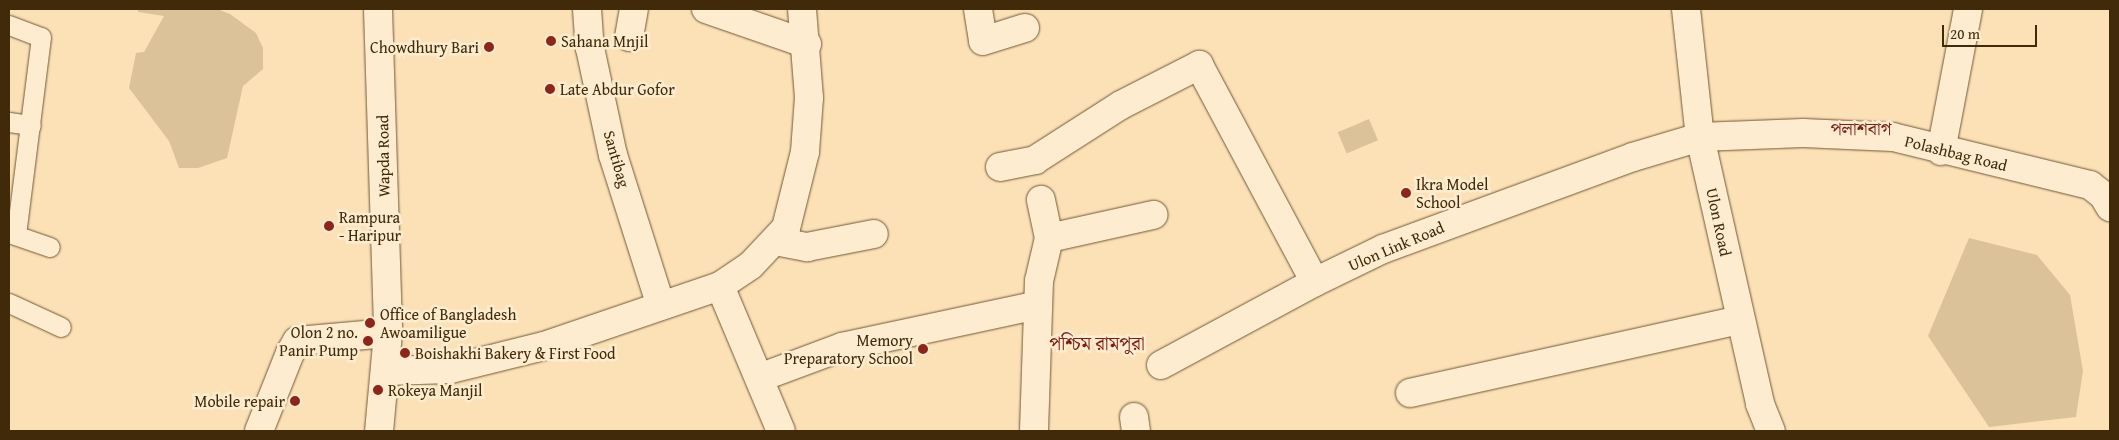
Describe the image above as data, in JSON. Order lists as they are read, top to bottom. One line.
{"streets":{"street":["Polashbag Road","Wapda Road","Santibag","Ulon Road","Ulon Link Road"]},"crossings":[["Polashbag Road","Ulon Road"],["Polashbag Road","Ulon Link Road"],["Ulon Road","Ulon Link Road"]],"districts":["পলাশবাগ","পশ্চিম রামপুরা"],"places":["Sahana Mnjil","Chowdhury Bari","Late Abdur Gofor","Ikra Model School","Rampura - Haripur","Office of Bangladesh Awoamiligue","Olon 2 no. Panir Pump","Memory Preparatory School","Boishakhi Bakery & First Food","Rokeya Manjil","Mobile repair"],"scale_bar":"20 m"}
